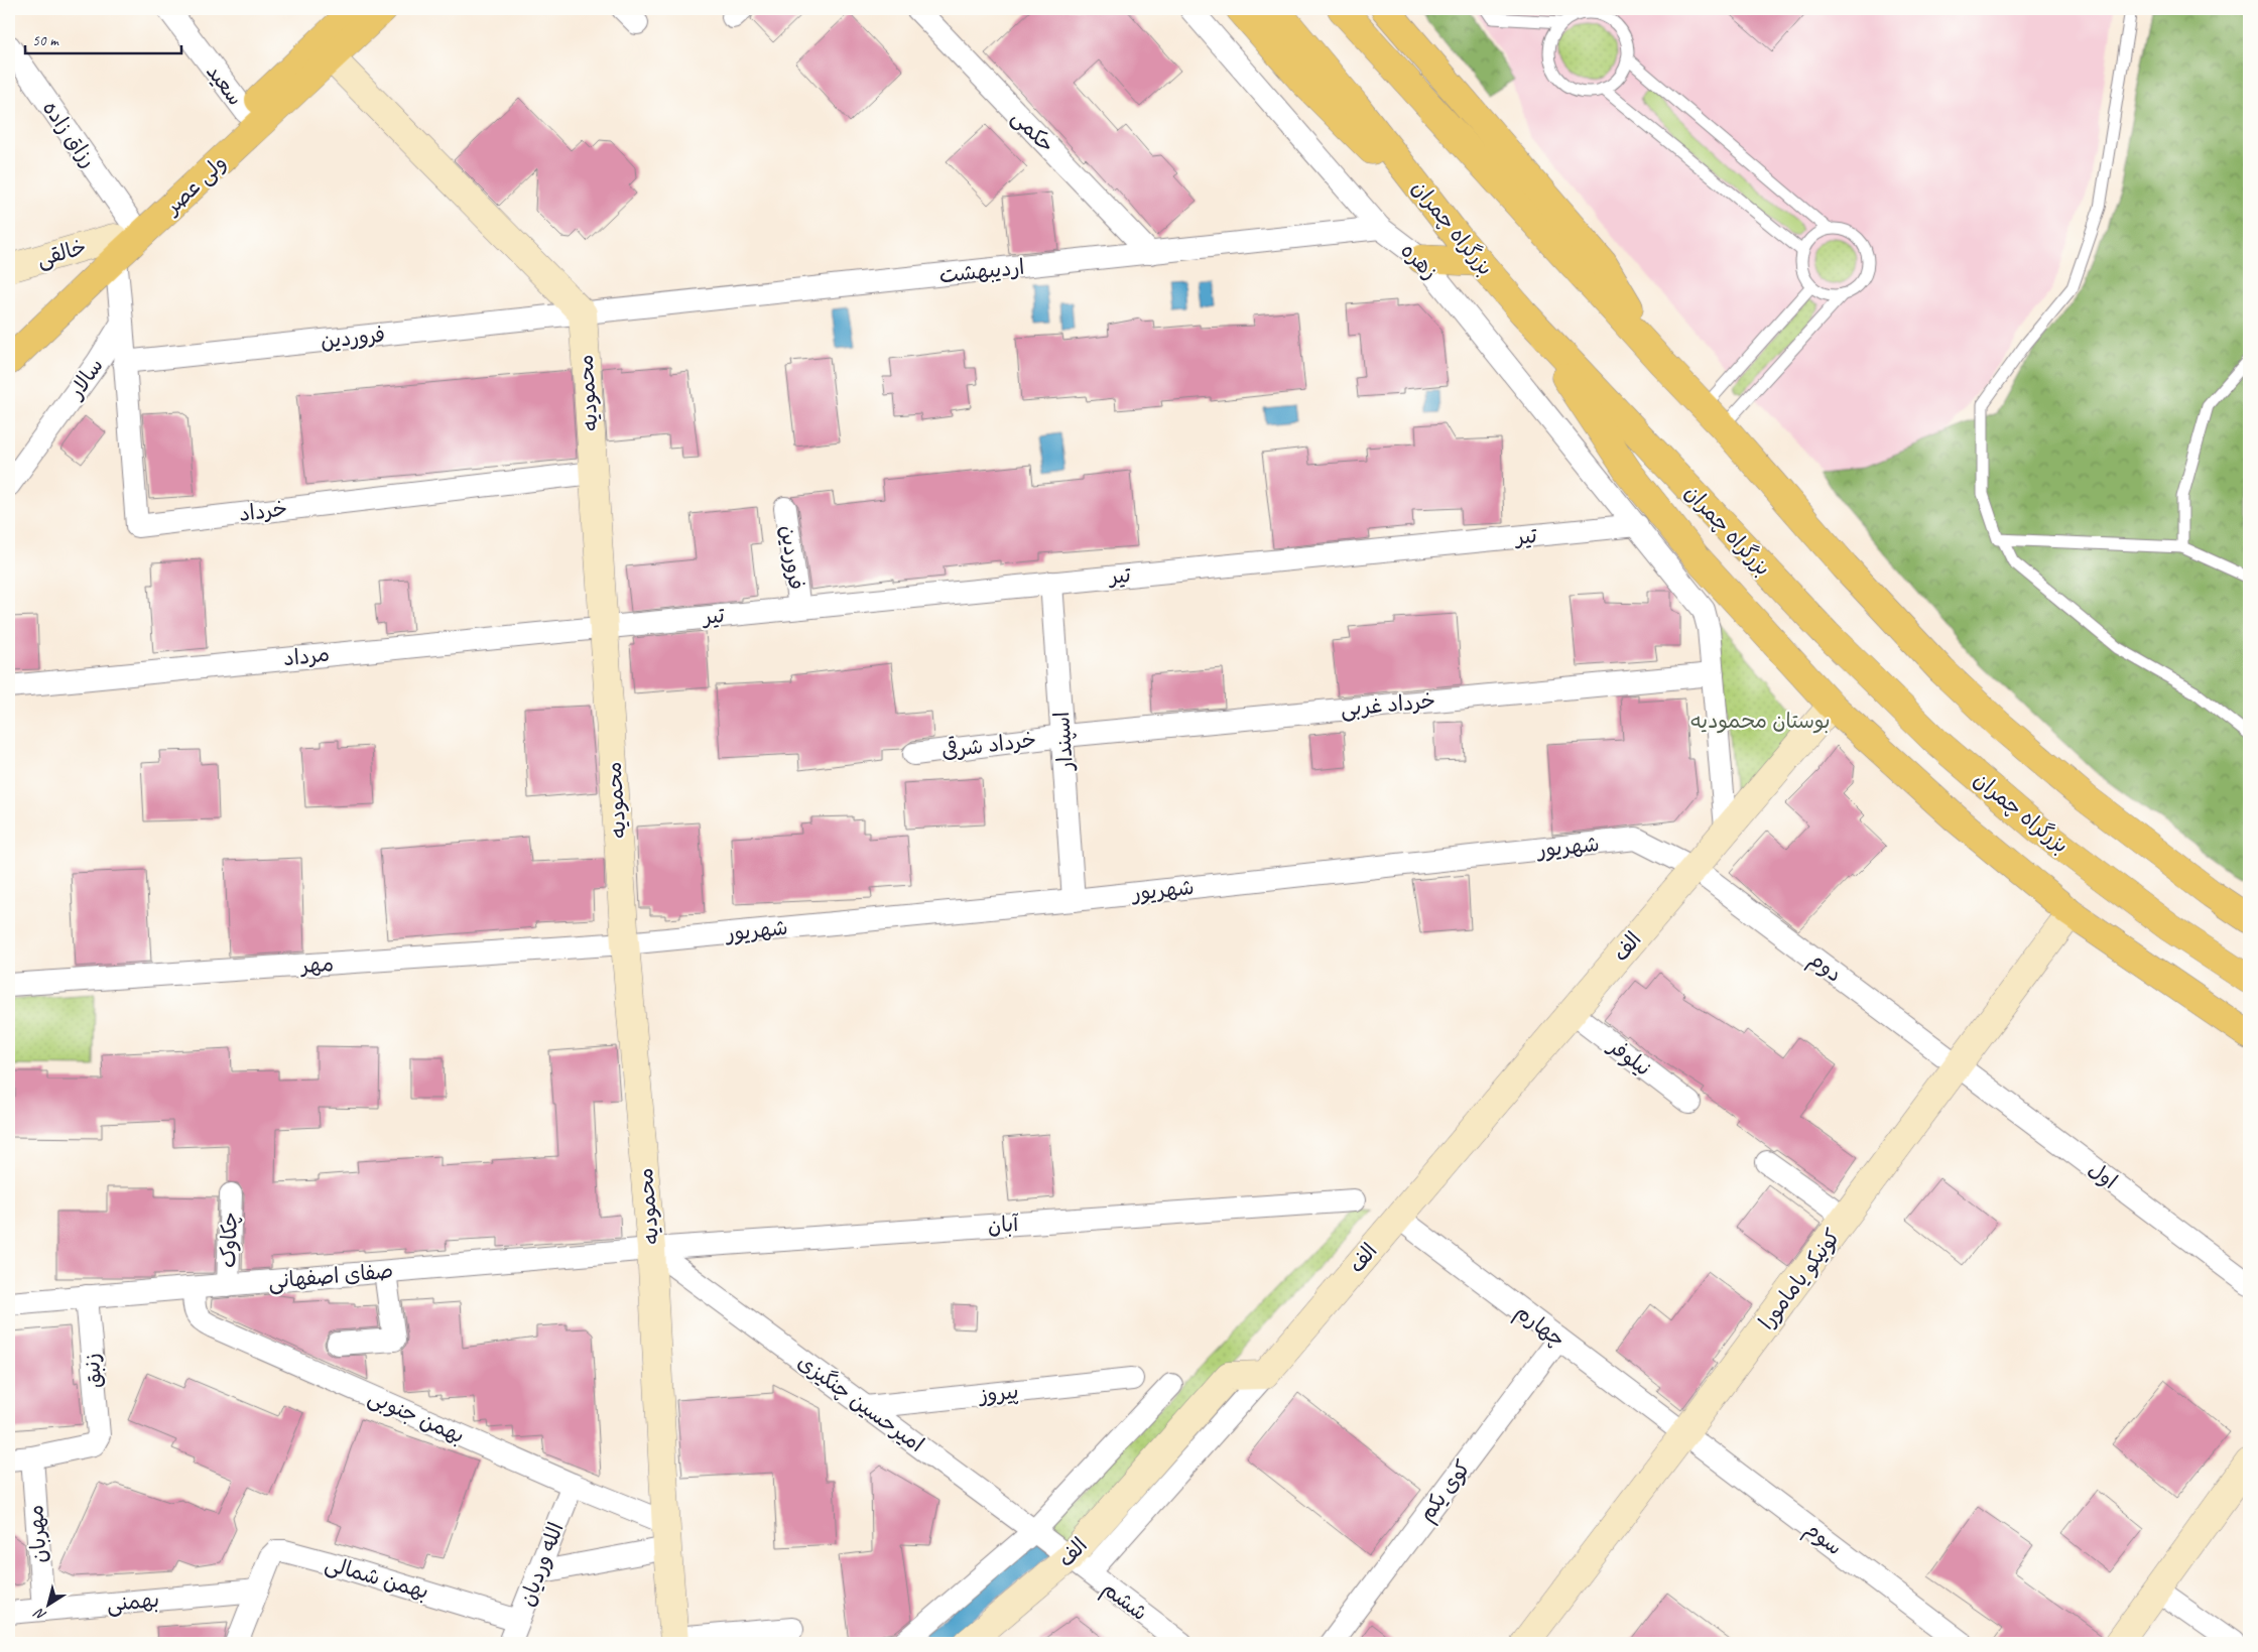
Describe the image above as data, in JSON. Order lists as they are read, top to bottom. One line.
{"streets":{"main road":["ولی عصر","بزرگراه چمران"],"street":["سعید","حکمی","رزاق زاده","خالقی","زهره","اردیبهشت","فروردین","سالار","محمودیه","خرداد","تیر","مرداد","خرداد غربی","اسپندار","خرداد شرقی","شهریور","الف","مهر","دوم","نیلوفر","اول","آبان","چکاوک","صفای اصفهانی","کونیکو یامامورا","چهارم","زنبق","پیروز","امیرحسین چنگیزی","بهمن جنوبی","کوی یکم","مهربان","سوم","الله وردیان","بهمن شمالی","ششم","بهمنی"]},"crossings":[["سعید","ولی عصر"],["حکمی","اردیبهشت"],["رزاق زاده","ولی عصر"],["رزاق زاده","خالقی"],["ولی عصر","خالقی"],["زهره","اردیبهشت"],["زهره","تیر"],["اردیبهشت","فروردین"],["اردیبهشت","محمودیه"],["فروردین","محمودیه"],["فروردین","خرداد"],["فروردین","تیر"],["سالار","خرداد"],["محمودیه","خرداد"],["محمودیه","تیر"],["محمودیه","مرداد"],["محمودیه","شهریور"],["محمودیه","مهر"],["محمودیه","آبان"],["محمودیه","صفای اصفهانی"],["محمودیه","امیرحسین چنگیزی"],["محمودیه","بهمن جنوبی"],["تیر","مرداد"],["تیر","اسپندار"],["خرداد غربی","اسپندار"],["خرداد غربی","خرداد شرقی"],["اسپندار","خرداد شرقی"],["اسپندار","شهریور"],["شهریور","الف"],["شهریور","مهر"],["شهریور","دوم"],["الف","دوم"],["الف","نیلوفر"],["الف","چهارم"],["الف","امیرحسین چنگیزی"],["الف","ششم"],["دوم","اول"],["دوم","کونیکو یامامورا"],["اول","کونیکو یامامورا"],["آبان","صفای اصفهانی"],["آبان","امیرحسین چنگیزی"],["چکاوک","صفای اصفهانی"],["صفای اصفهانی","زنبق"],["صفای اصفهانی","امیرحسین چنگیزی"],["صفای اصفهانی","بهمن جنوبی"],["کونیکو یامامورا","چهارم"],["کونیکو یامامورا","سوم"],["چهارم","کوی یکم"],["چهارم","سوم"],["زنبق","مهربان"],["پیروز","امیرحسین چنگیزی"],["امیرحسین چنگیزی","ششم"],["بهمن جنوبی","الله وردیان"],["مهربان","بهمنی"],["الله وردیان","بهمن شمالی"],["بهمن شمالی","بهمنی"]],"parks":["بوستان محمودیه"],"scale_bar":"50 m","north":"bottom left"}
